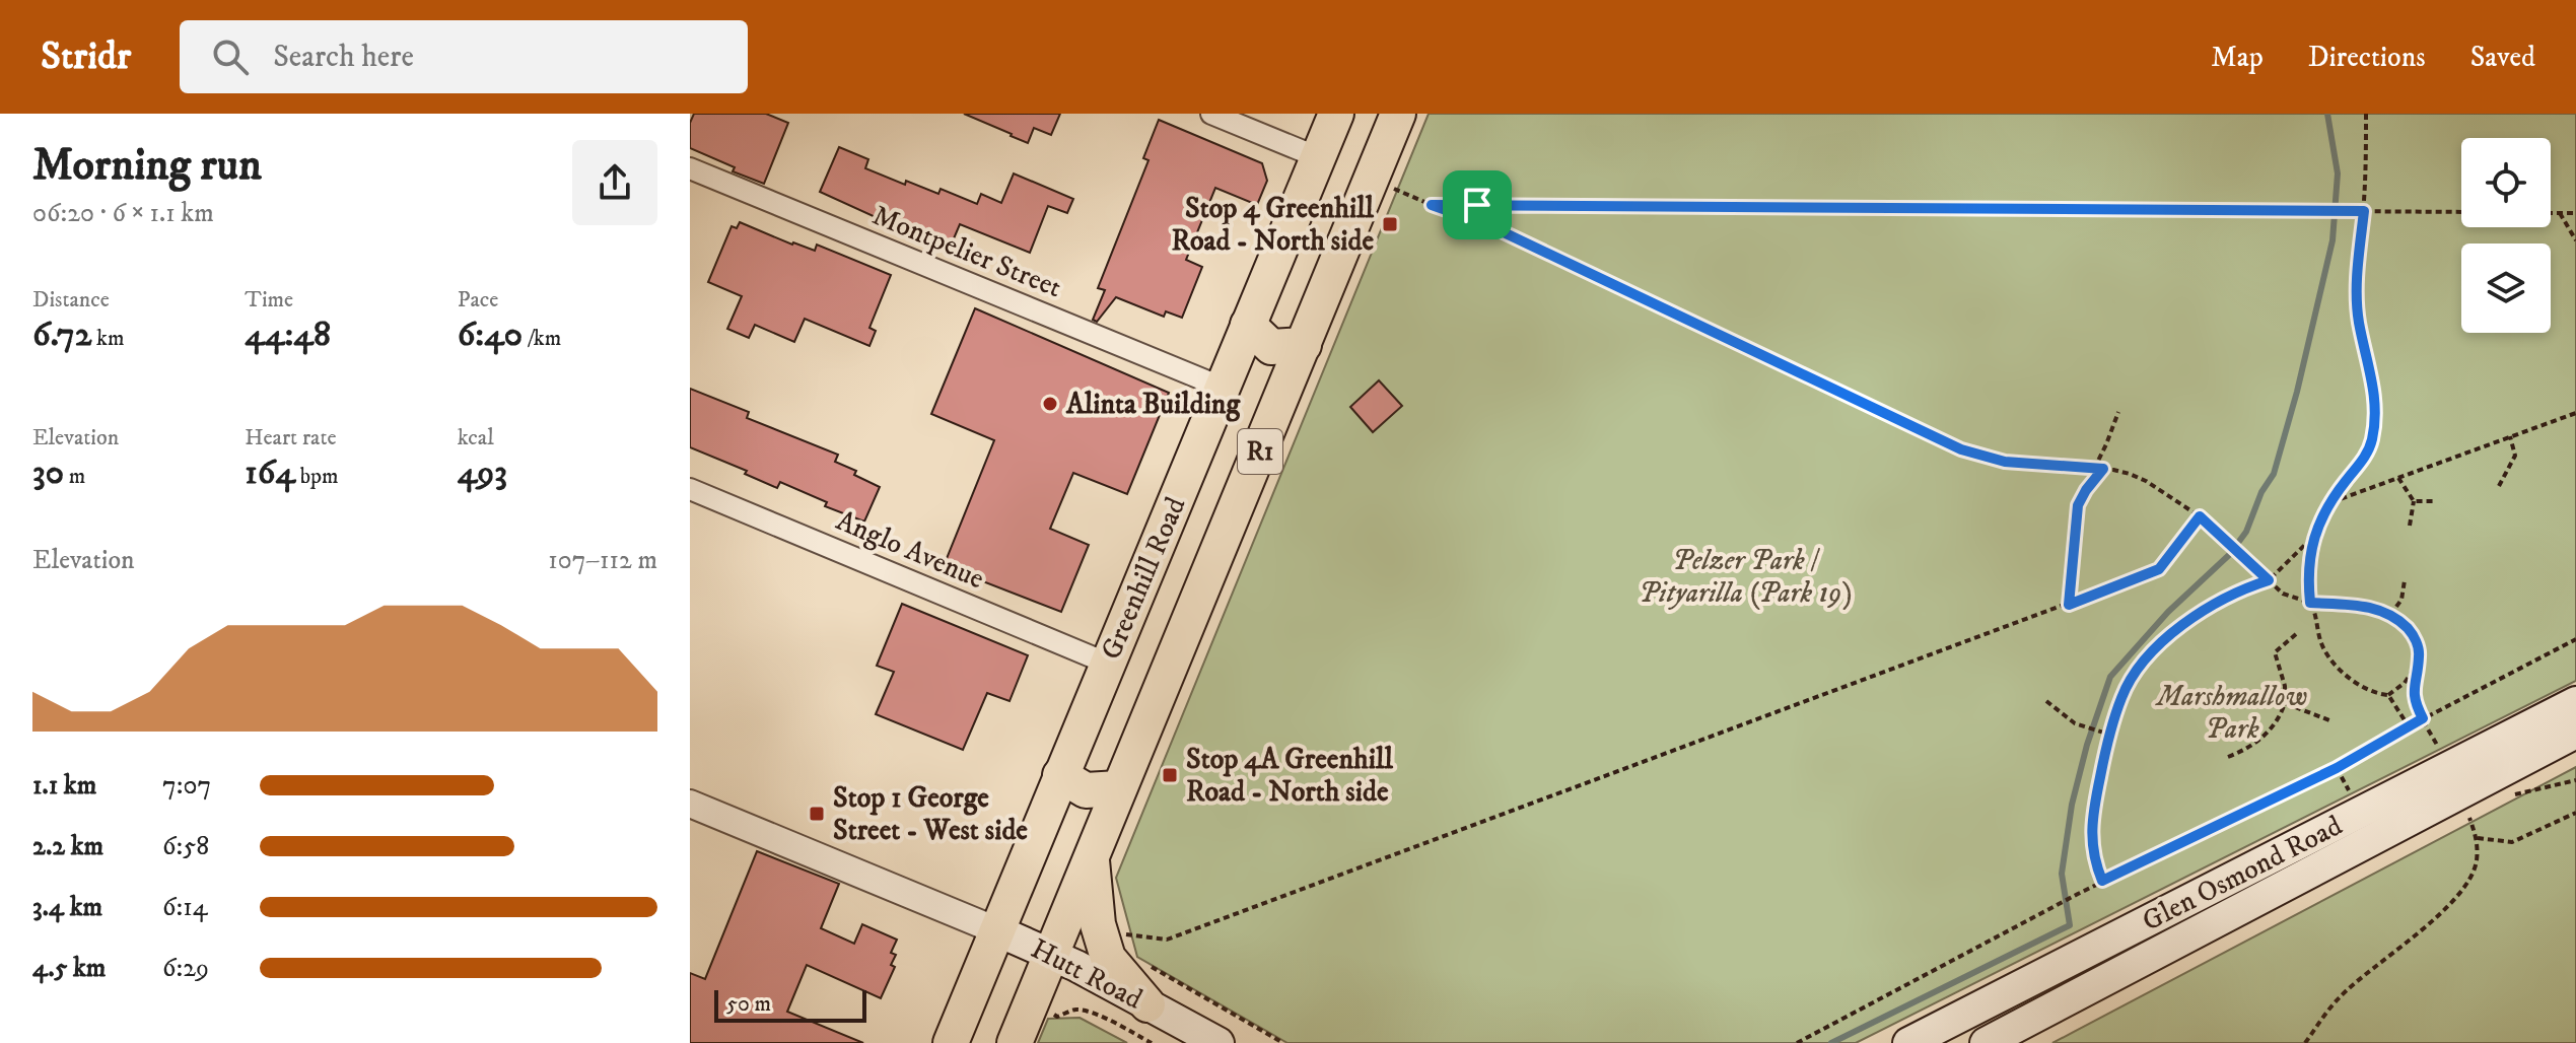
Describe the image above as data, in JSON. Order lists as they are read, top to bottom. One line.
{"streets":{"highway":["R1","Greenhill Road"],"main road":["Glen Osmond Road","Hutt Road"],"street":["Montpelier Street","Anglo Avenue"]},"crossings":[["Montpelier Street","Greenhill Road"],["Anglo Avenue","Greenhill Road"],["Greenhill Road","Hutt Road"]],"parks":["Pelzer Park / Pityarilla (Park 19)","Marshmallow Park"],"places":{"transit":["Stop 4 Greenhill Road - North side","Stop 4A Greenhill Road - North side","Stop 1 George Street - West side"],"other":["Alinta Building"]},"scale_bar":"50 m","page":{"header":"Stridr","search":"Search here","nav":["Map","Directions","Saved"],"heading":["Morning run","06:20 · 6 × 1.1 km"],"stats":[["Distance","6.72 km"],["Time","44:48"],["Pace","6:40 /km"],["Elevation","30 m"],["Heart rate","164 bpm"],["kcal","493"]],"chart":["Elevation","107–112 m"],"list":[{"name":"1.1 km","note":"7:07"},{"name":"2.2 km","note":"6:58"},{"name":"3.4 km","note":"6:14"},{"name":"4.5 km","note":"6:29"}],"scale":"50 m"}}
